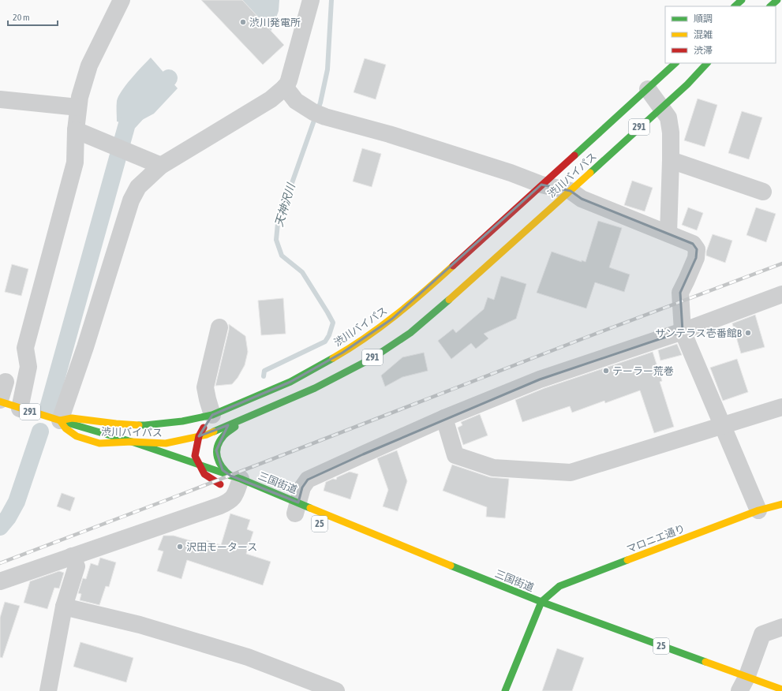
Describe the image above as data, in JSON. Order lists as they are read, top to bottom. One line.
{"streets":{"main road":["291","渋川バイパス","三国街道","25","マロニエ通り"]},"crossings":[["渋川バイパス","三国街道"],["三国街道","マロニエ通り"]],"water":["天神沢川"],"places":["渋川発電所","サンテラス壱番館B","テーラー荒巻","沢田モータース"],"legend":["順調","混雑","渋滞"],"scale_bar":"20 m"}
